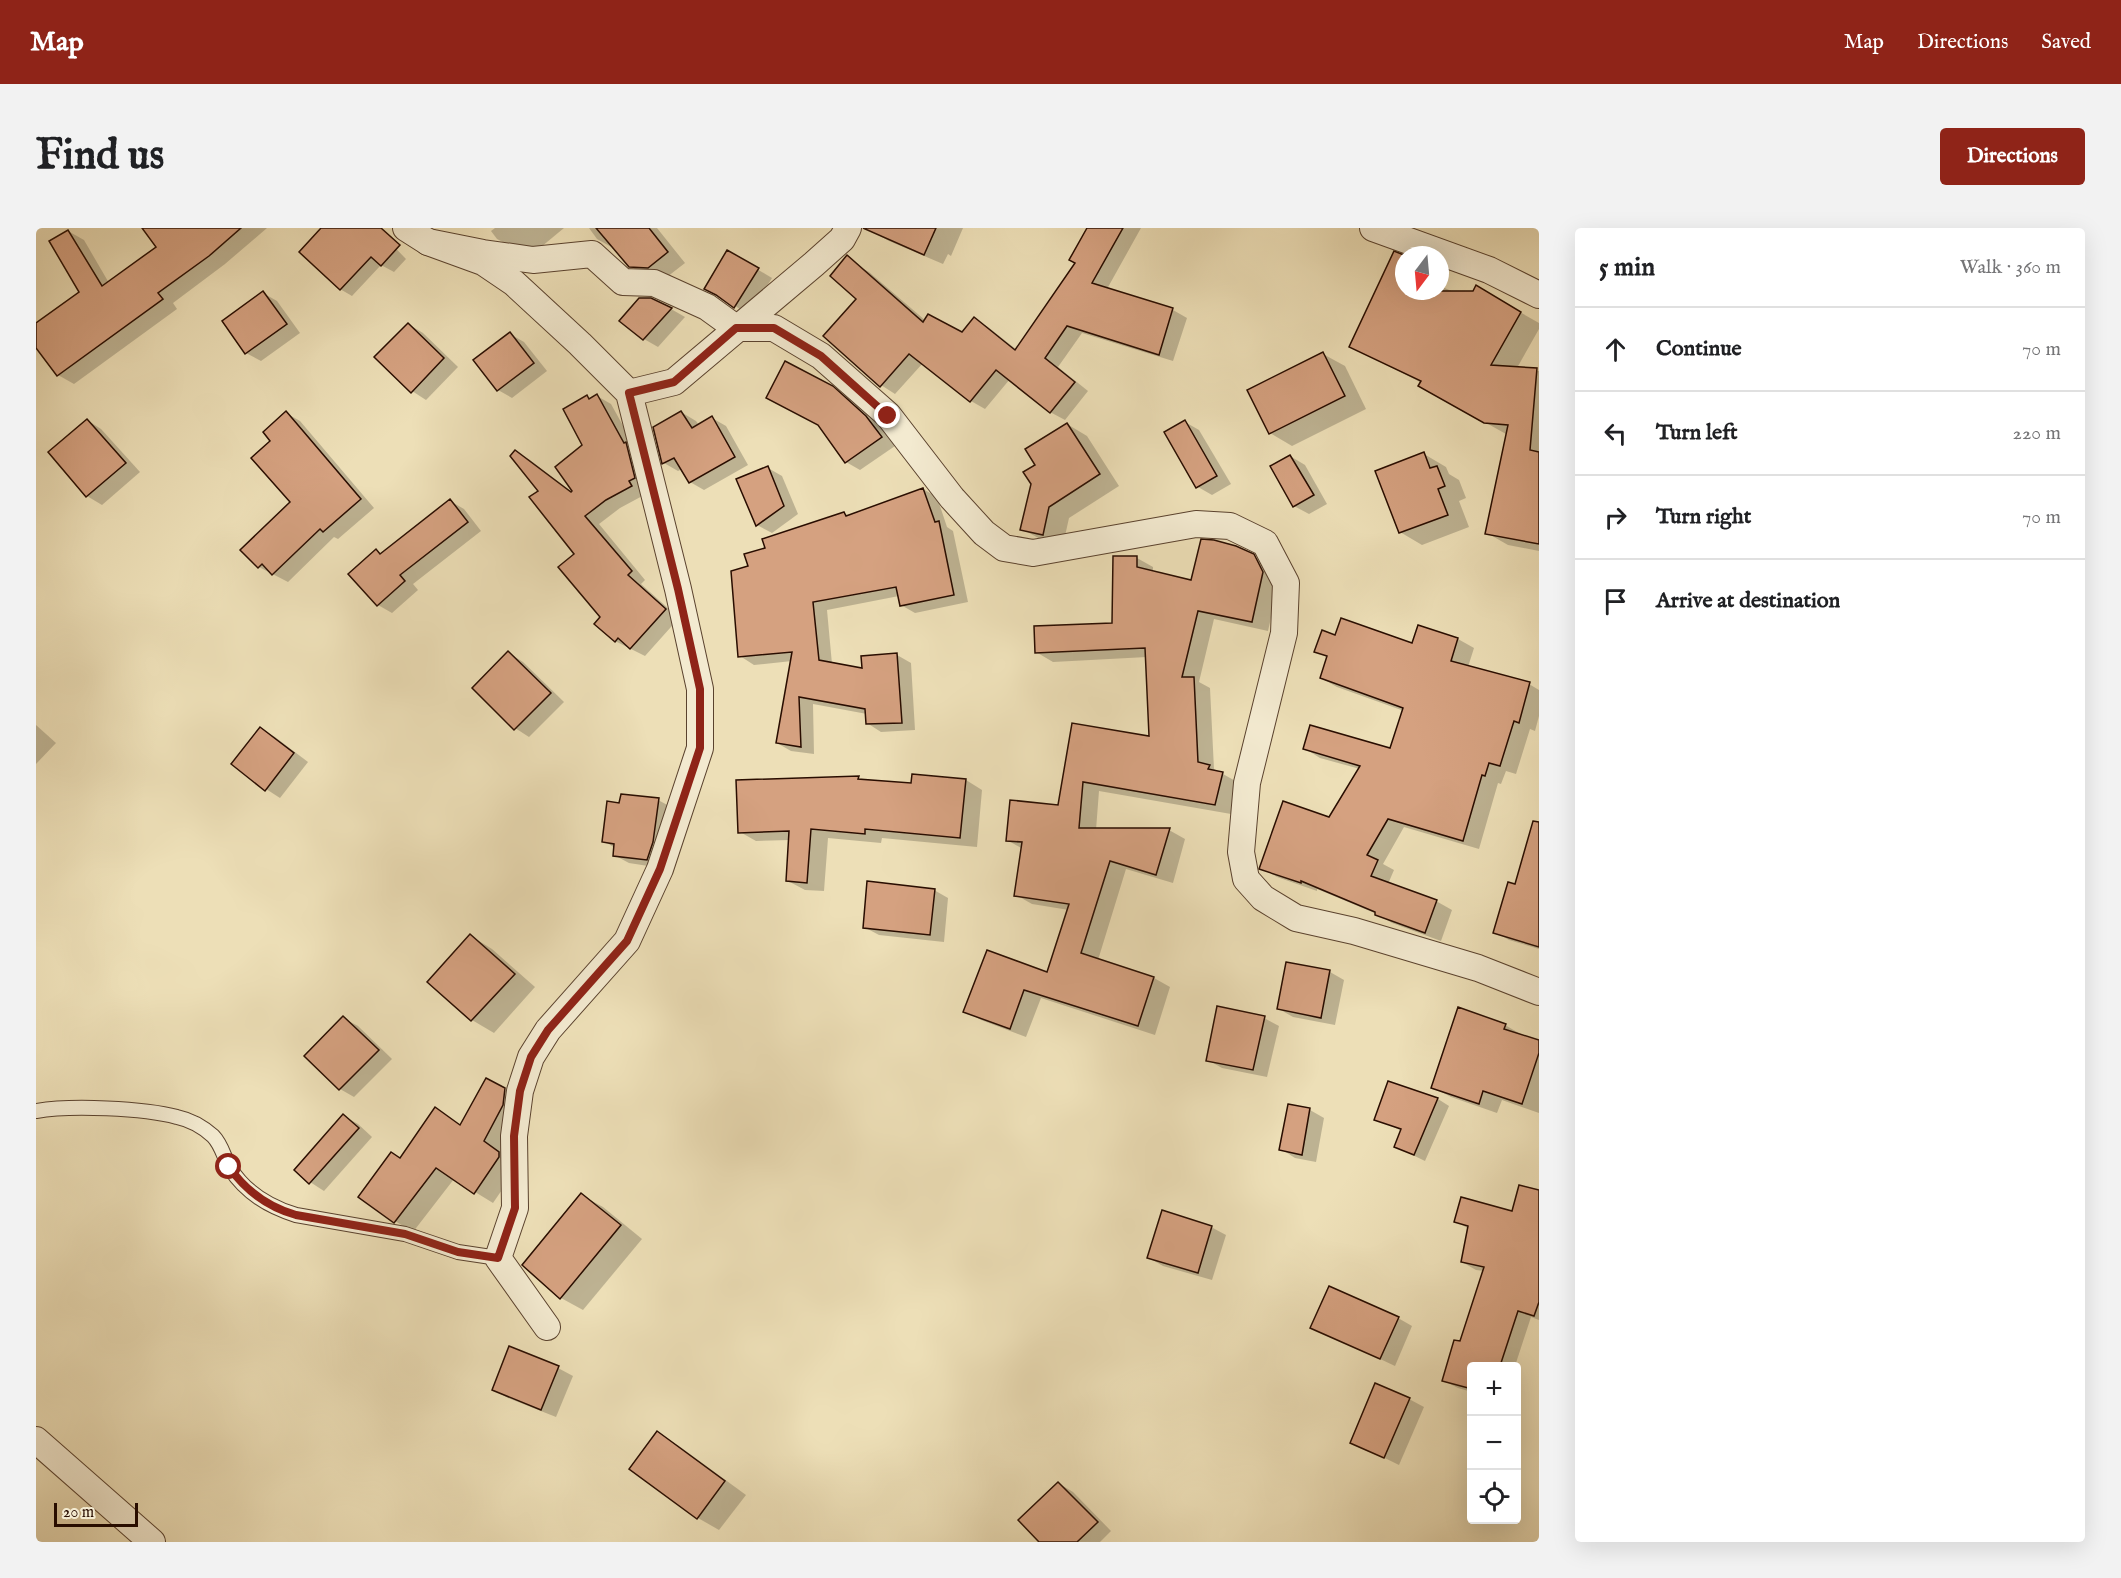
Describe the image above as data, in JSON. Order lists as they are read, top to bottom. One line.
{"scale_bar":"20 m","north":"bottom","page":{"header":"Map","nav":["Map","Directions","Saved"],"buttons":"Directions","title":"Find us","heading":["5 min","Walk · 360 m"],"list":[["Continue","70 m"],["Turn left","220 m"],["Turn right","70 m"],"Arrive at destination"],"map_buttons":["+","−"],"scale":"20 m"}}
